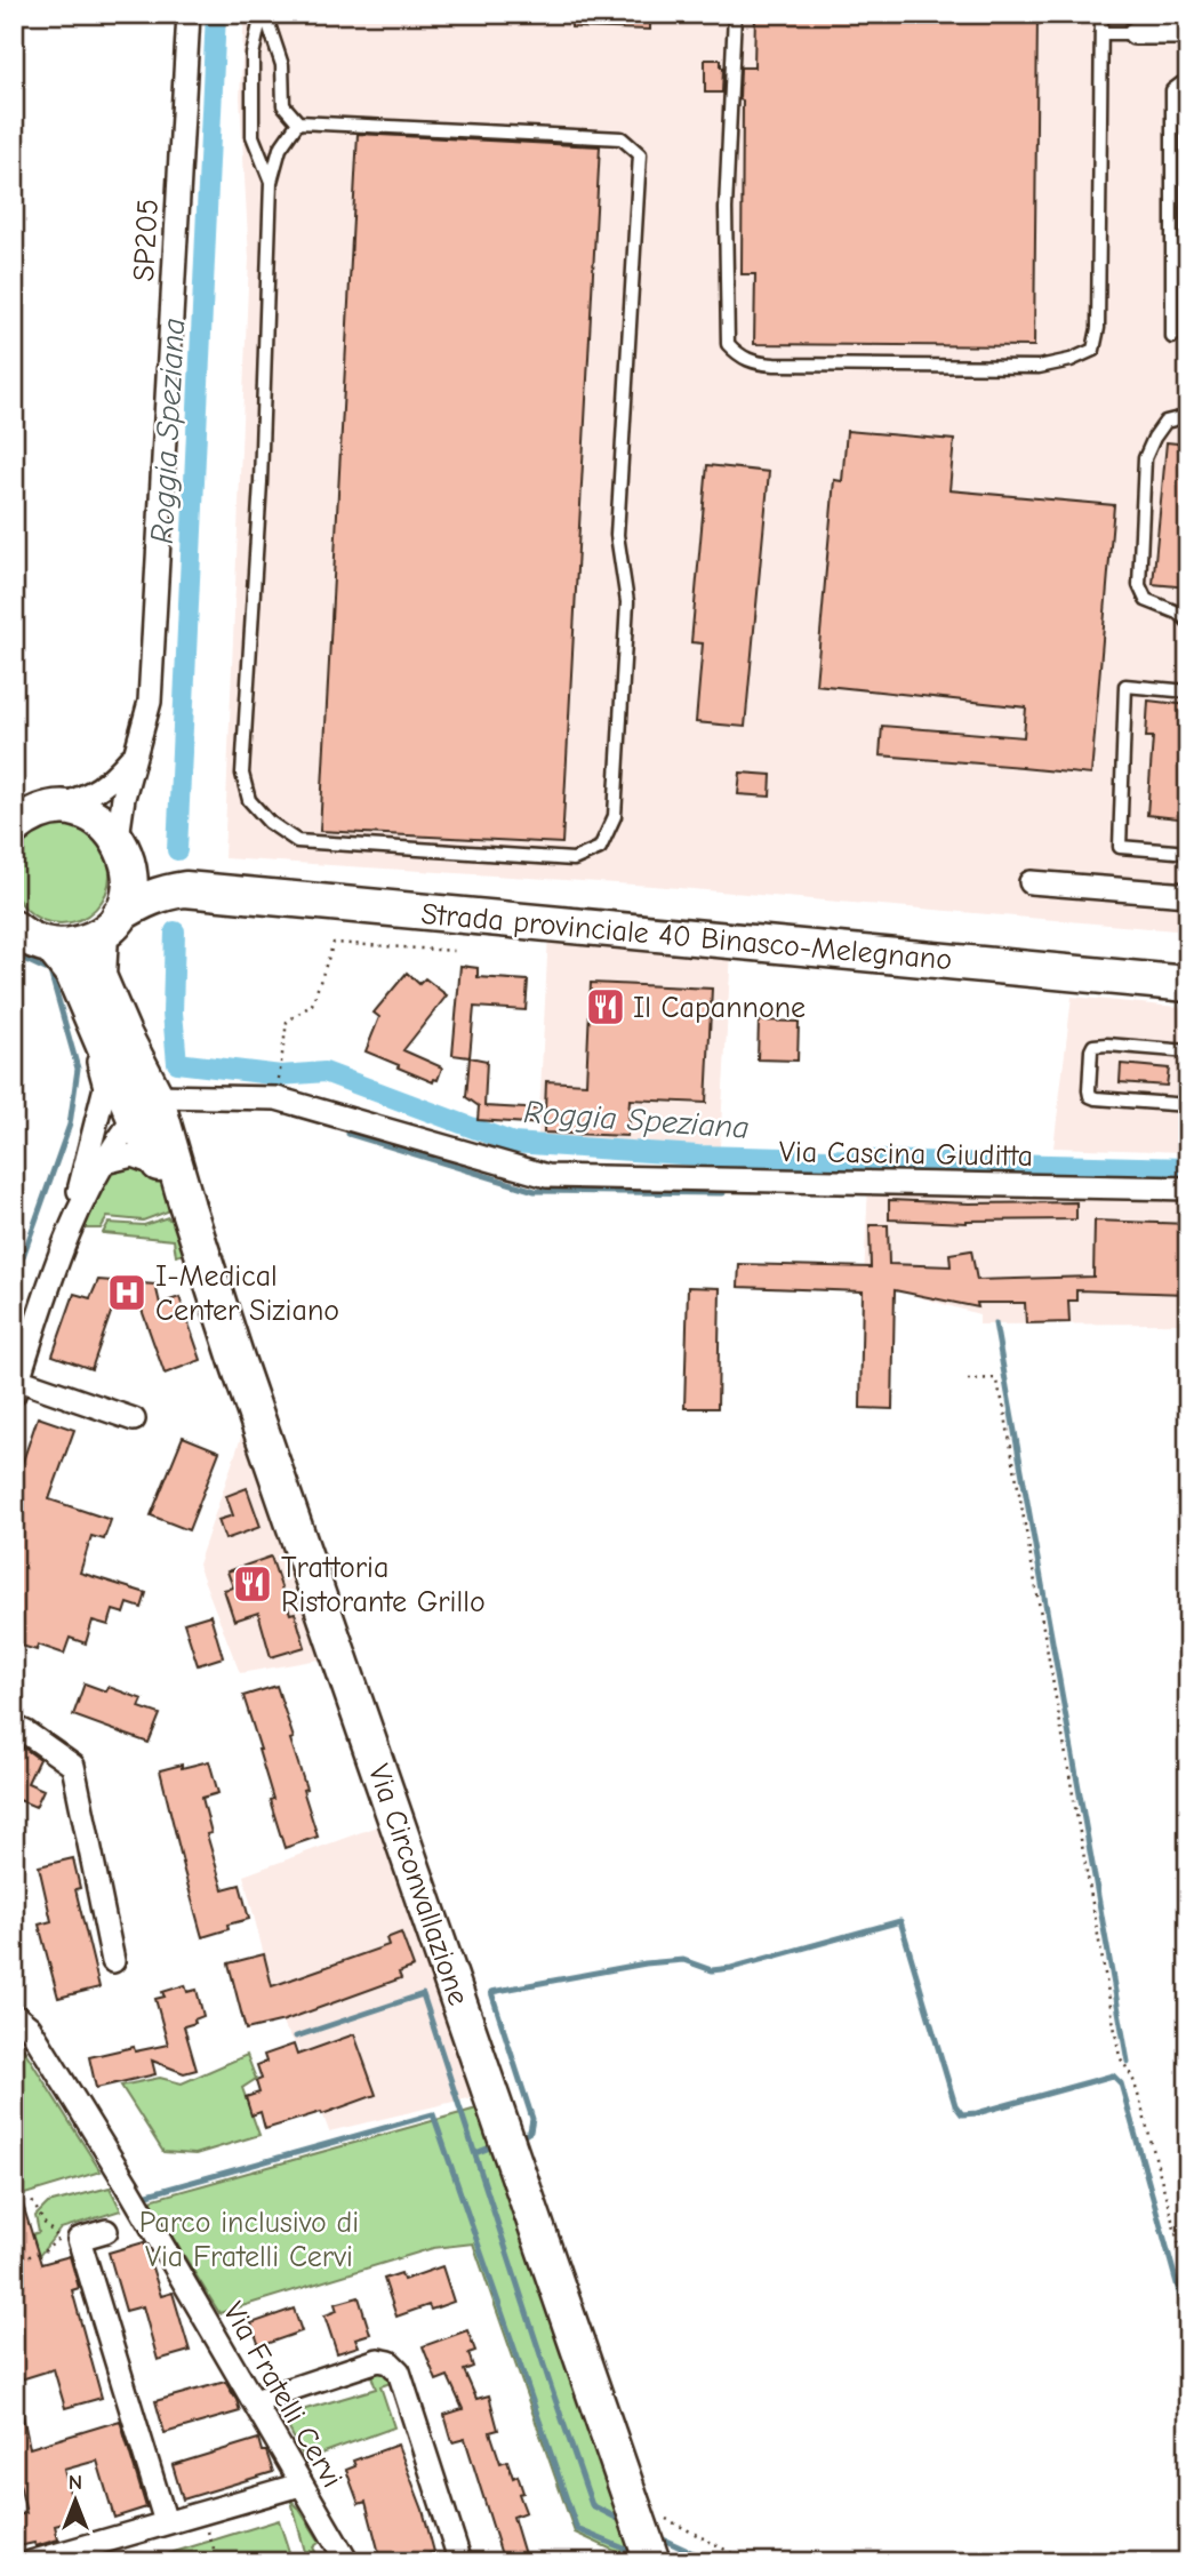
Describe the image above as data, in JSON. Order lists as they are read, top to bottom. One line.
{"streets":{"main road":["Strada provinciale 40 Binasco-Melegnano","Via Circonvallazione"],"street":["SP205","Via Cascina Giuditta","Via Fratelli Cervi"]},"crossings":[["SP205","Strada provinciale 40 Binasco-Melegnano"]],"water":["Roggia Speziana"],"parks":["Parco inclusivo di Via Fratelli Cervi"],"places":{"restaurant":["Il Capannone","Trattoria Ristorante Grillo"],"hospital":["I-Medical Center Siziano"]},"north":"top"}
